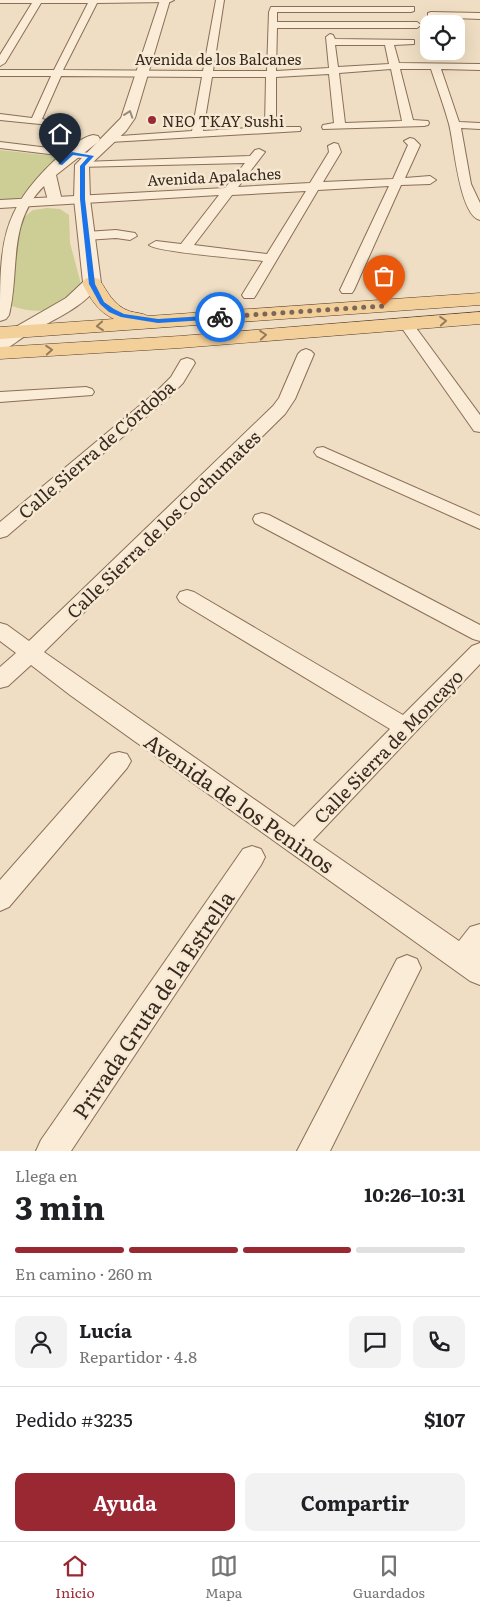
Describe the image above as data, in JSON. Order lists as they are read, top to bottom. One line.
{"streets":{"street":["Avenida de los Balcanes","Avenida Apalaches","Calle Sierra de Córdoba","Calle Sierra de los Cochumates","Calle Sierra de Moncayo","Avenida de los Peninos","Privada Gruta de la Estrella"]},"crossings":[["Calle Sierra de los Cochumates","Avenida de los Peninos"],["Calle Sierra de Moncayo","Avenida de los Peninos"]],"places":["NEO TKAY Sushi"],"page":{"heading":["3 min","Llega en","10:26–10:31"],"panel":["Lucía","Repartidor · 4.8","Pedido #3235","$107"],"bar":"En camino · 260 m","buttons":["Ayuda","Compartir"],"tabs":["Inicio","Mapa","Guardados"]}}
